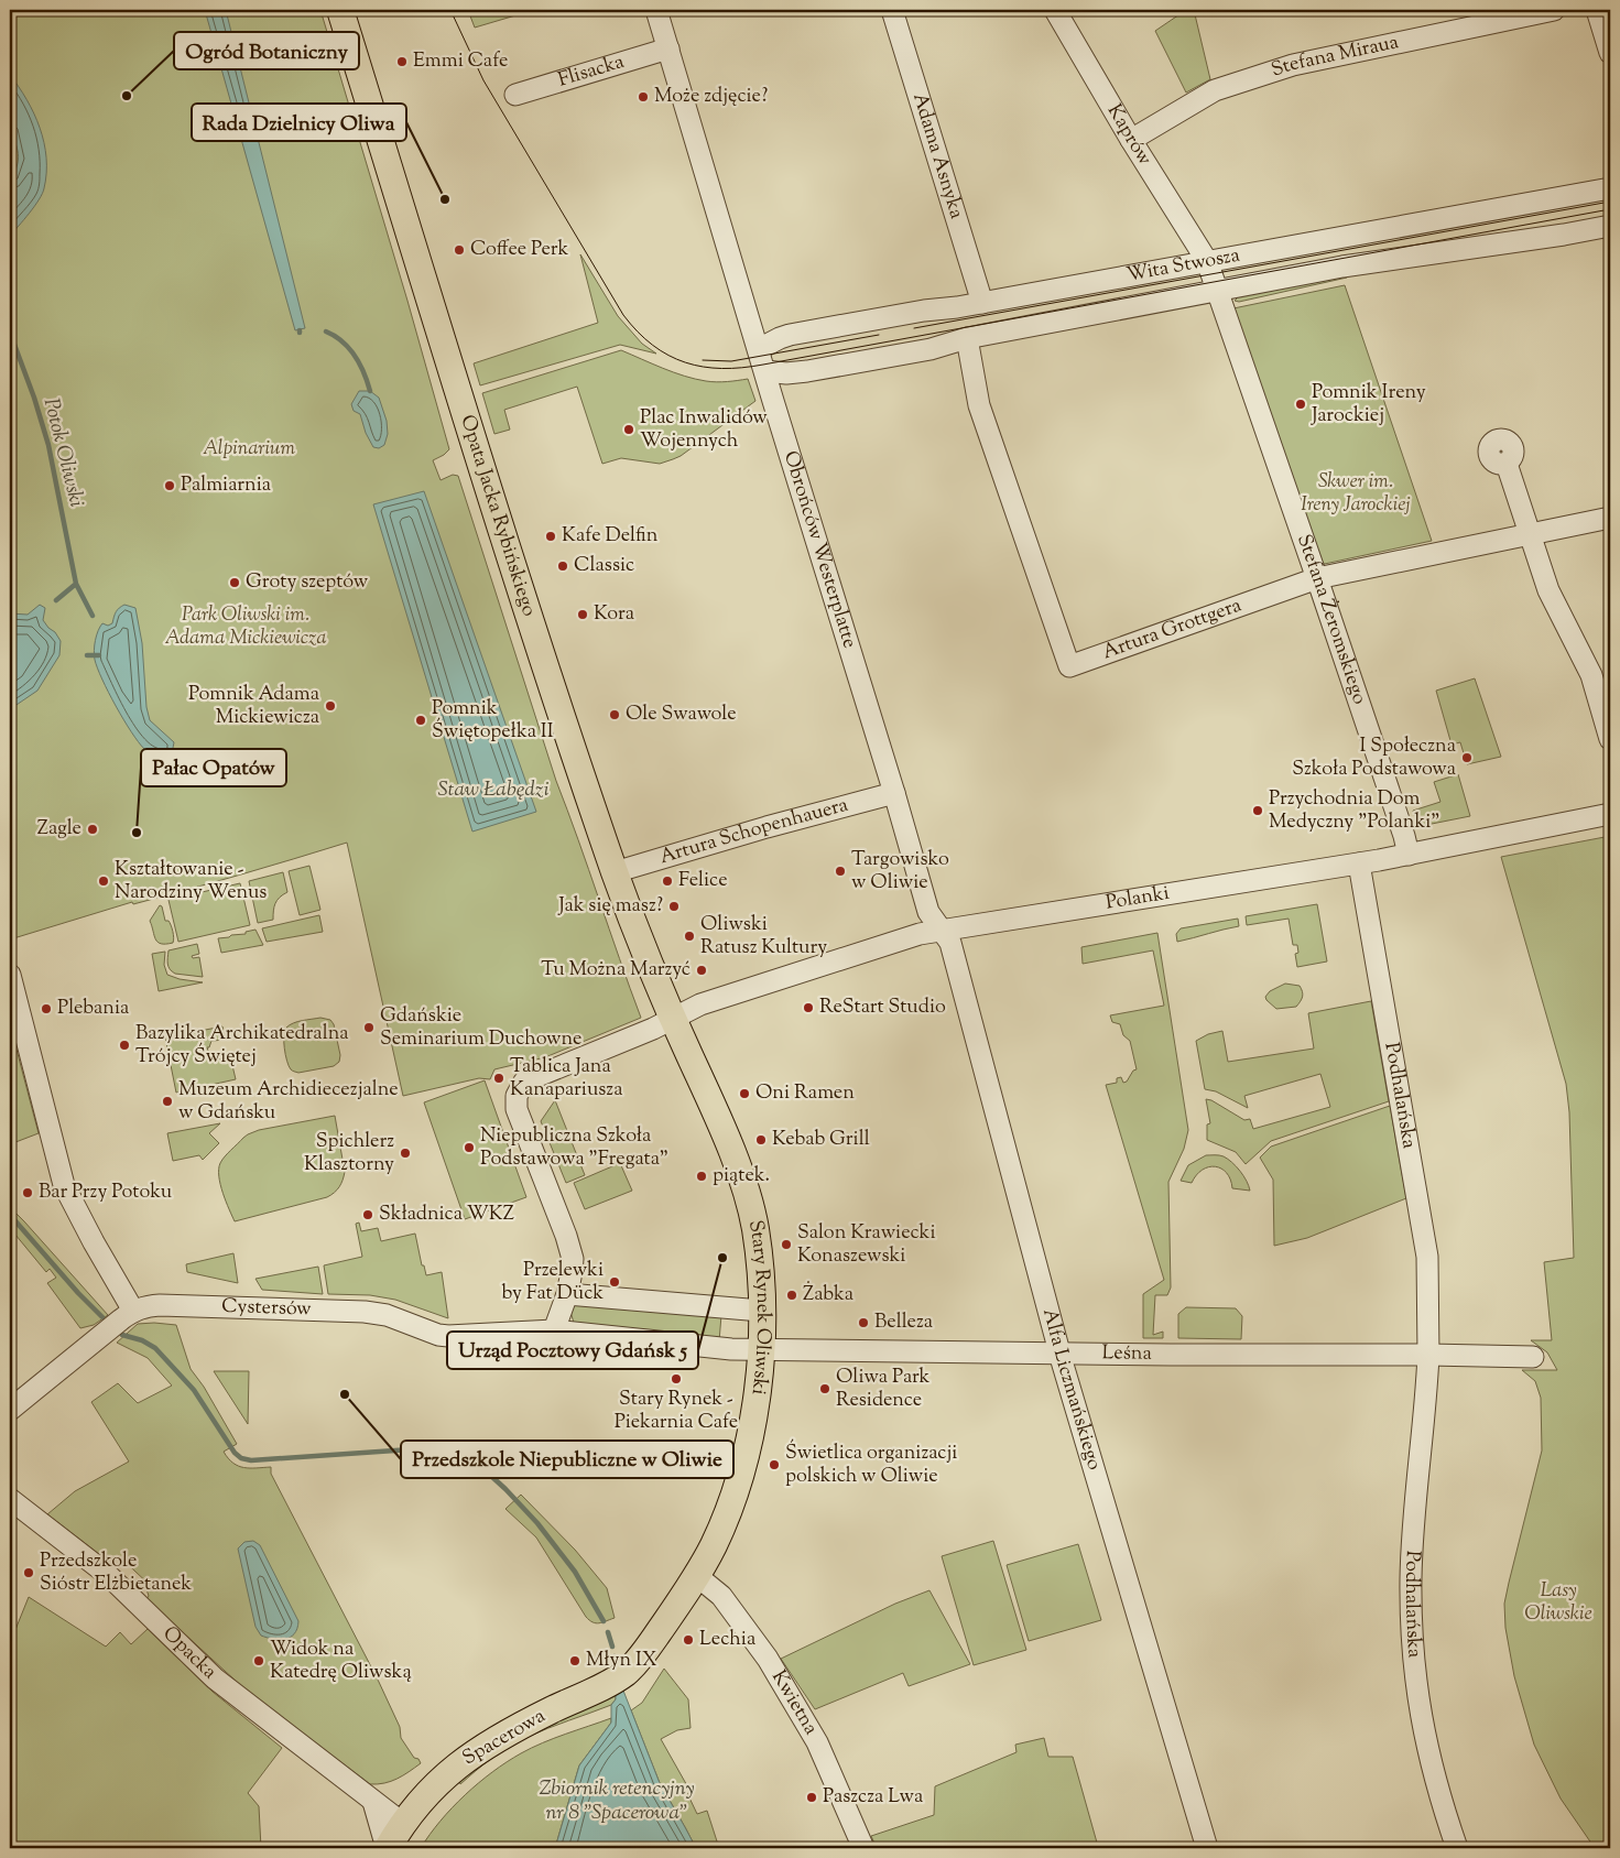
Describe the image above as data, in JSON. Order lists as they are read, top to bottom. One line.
{"streets":{"main road":["Opata Jacka Rybińskiego","Stary Rynek Oliwski","Spacerowa"],"street":["Stefana Miraua","Flisacka","Kaprów","Adama Asnyka","Wita Stwosza","Obrońców Westerplatte","Stefana Żeromskiego","Artura Grottgera","Artura Schopenhauera","Polanki","Podhalańska","Cystersów","Leśna","Alfa Liczmańskiego","Opacka","Kwietna"]},"crossings":[["Stefana Miraua","Kaprów"],["Flisacka","Obrońców Westerplatte"],["Kaprów","Wita Stwosza"],["Kaprów","Stefana Żeromskiego"],["Adama Asnyka","Wita Stwosza"],["Wita Stwosza","Obrońców Westerplatte"],["Wita Stwosza","Stefana Żeromskiego"],["Wita Stwosza","Artura Grottgera"],["Opata Jacka Rybińskiego","Artura Schopenhauera"],["Opata Jacka Rybińskiego","Polanki"],["Opata Jacka Rybińskiego","Stary Rynek Oliwski"],["Obrońców Westerplatte","Artura Schopenhauera"],["Obrońców Westerplatte","Polanki"],["Obrońców Westerplatte","Alfa Liczmańskiego"],["Stefana Żeromskiego","Artura Grottgera"],["Stefana Żeromskiego","Polanki"],["Polanki","Podhalańska"],["Polanki","Stary Rynek Oliwski"],["Polanki","Alfa Liczmańskiego"],["Podhalańska","Leśna"],["Cystersów","Stary Rynek Oliwski"],["Cystersów","Leśna"],["Stary Rynek Oliwski","Leśna"],["Stary Rynek Oliwski","Kwietna"],["Stary Rynek Oliwski","Spacerowa"],["Leśna","Alfa Liczmańskiego"],["Opacka","Spacerowa"]],"water":["Potok Oliwski","Staw Łabędzi","Zbiornik retencyjny nr 8 \"Spacerowa\""],"parks":["Alpinarium","Skwer im. Ireny Jarockiej","Park Oliwski im. Adama Mickiewicza","Lasy Oliwskie"],"places":["Emmi Cafe","Ogród Botaniczny","Może zdjęcie?","Rada Dzielnicy Oliwa","Coffee Perk","Pomnik Ireny Jarockiej","Plac Inwalidów Wojennych","Palmiarnia","Kafe Delfin","Classic","Groty szeptów","Kora","Pomnik Adama Mickiewicza","Ole Swawole","Pomnik Świętopełka II","I Społeczna Szkoła Podstawowa","Przychodnia Dom Medyczny \"Polanki\"","Zagle","Pałac Opatów","Targowisko w Oliwie","Kształtowanie - Narodziny Wenus","Felice","Jak się masz?","Oliwski Ratusz Kultury","Tu Można Marzyć","ReStart Studio","Plebania","Gdańskie Seminarium Duchowne","Bazylika Archikatedralna Trójcy Świętej","Tablica Jana Kanapariusza","Oni Ramen","Muzeum Archidiecezjalne w Gdańsku","Kebab Grill","Niepubliczna Szkoła Podstawowa \"Fregata\"","Spichlerz Klasztorny","piątek.","Bar Przy Potoku","Składnica WKZ","Salon Krawiecki Konaszewski","Urząd Pocztowy Gdańsk 5","Przelewki by Fat Dück","Żabka","Belleza","Stary Rynek - Piekarnia Cafe","Oliwa Park Residence","Przedszkole Niepubliczne w Oliwie","Świetlica organizacji polskich w Oliwie","Przedszkole Sióstr Elżbietanek","Lechia","Widok na Katedrę Oliwską","Młyn IX","Paszcza Lwa"]}
